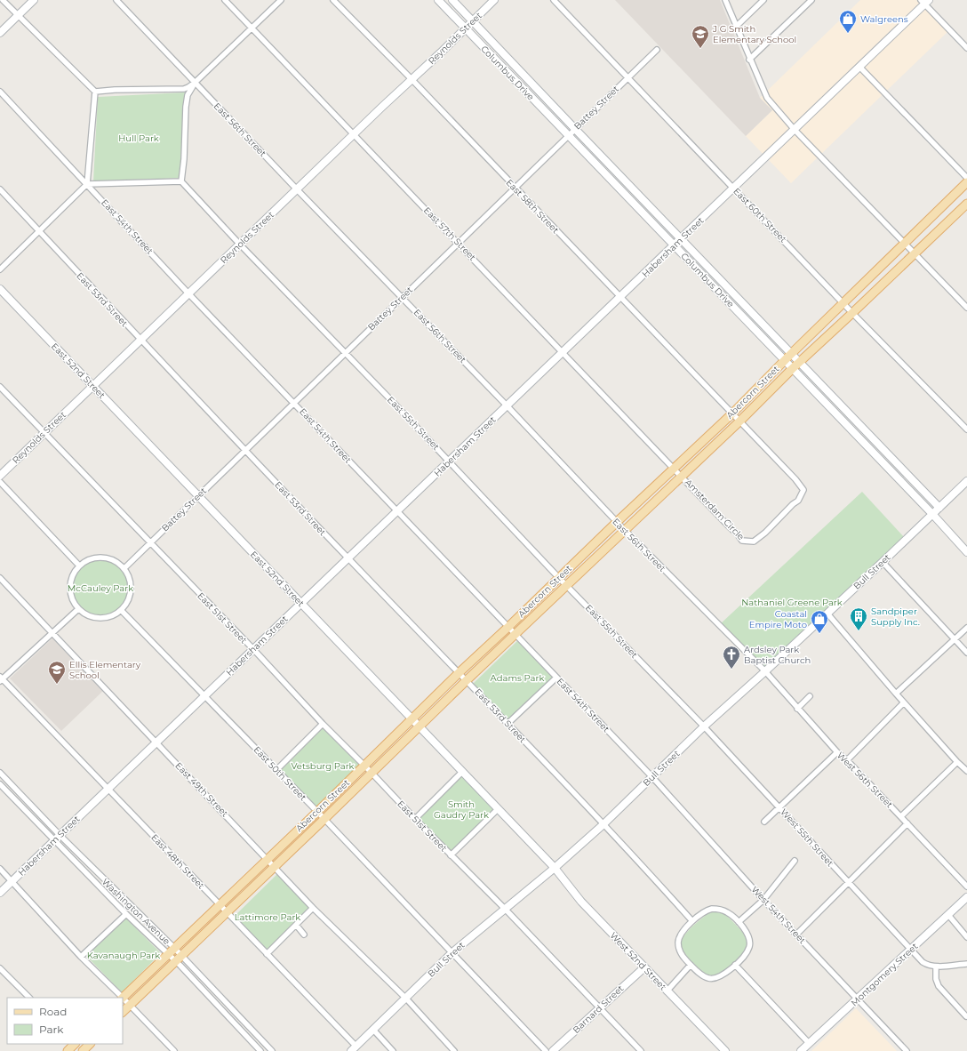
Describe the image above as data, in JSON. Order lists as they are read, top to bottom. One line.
{"streets":{"main road":["Abercorn Street"],"street":["Reynolds Street","Columbus Drive","Battey Street","East 56th Street","East 58th Street","East 60th Street","East 54th Street","East 57th Street","Habersham Street","East 53rd Street","East 52nd Street","East 55th Street","Amsterdam Circle","Bull Street","East 51st Street","East 50th Street","West 56th Street","East 49th Street","West 55th Street","East 48th Street","Washington Avenue","West 54th Street","West 52nd Street","Montgomery Street","Barnard Street"]},"crossings":[["Reynolds Street","Columbus Drive"],["Reynolds Street","East 56th Street"],["Reynolds Street","East 58th Street"],["Reynolds Street","East 54th Street"],["Reynolds Street","East 57th Street"],["Reynolds Street","East 53rd Street"],["Reynolds Street","East 52nd Street"],["Reynolds Street","East 55th Street"],["Reynolds Street","East 51st Street"],["Columbus Drive","Battey Street"],["Columbus Drive","Habersham Street"],["Columbus Drive","Abercorn Street"],["Columbus Drive","Bull Street"],["Battey Street","East 56th Street"],["Battey Street","East 58th Street"],["Battey Street","East 60th Street"],["Battey Street","East 54th Street"],["Battey Street","East 57th Street"],["Battey Street","East 53rd Street"],["Battey Street","East 52nd Street"],["Battey Street","East 55th Street"],["Battey Street","East 51st Street"],["Battey Street","East 50th Street"],["East 56th Street","Habersham Street"],["East 56th Street","Abercorn Street"],["East 56th Street","Bull Street"],["East 56th Street","West 56th Street"],["East 58th Street","Habersham Street"],["East 58th Street","Abercorn Street"],["East 58th Street","Amsterdam Circle"],["East 60th Street","Habersham Street"],["East 60th Street","Abercorn Street"],["East 54th Street","Habersham Street"],["East 54th Street","Abercorn Street"],["East 54th Street","Bull Street"],["East 54th Street","West 54th Street"],["East 57th Street","Habersham Street"],["East 57th Street","Abercorn Street"],["East 57th Street","Amsterdam Circle"],["Habersham Street","East 53rd Street"],["Habersham Street","East 52nd Street"],["Habersham Street","East 55th Street"],["Habersham Street","East 51st Street"],["Habersham Street","East 50th Street"],["Habersham Street","East 49th Street"],["Habersham Street","East 48th Street"],["Habersham Street","Washington Avenue"],["East 53rd Street","Abercorn Street"],["East 53rd Street","Bull Street"],["East 52nd Street","Abercorn Street"],["East 52nd Street","Bull Street"],["East 52nd Street","West 52nd Street"],["Abercorn Street","East 55th Street"],["Abercorn Street","Amsterdam Circle"],["Abercorn Street","East 51st Street"],["Abercorn Street","East 50th Street"],["Abercorn Street","East 49th Street"],["Abercorn Street","East 48th Street"],["Abercorn Street","Washington Avenue"],["East 55th Street","Bull Street"],["East 55th Street","West 55th Street"],["Bull Street","East 51st Street"],["Bull Street","East 50th Street"],["Bull Street","West 56th Street"],["Bull Street","East 49th Street"],["Bull Street","West 55th Street"],["Bull Street","East 48th Street"],["Bull Street","West 54th Street"],["Bull Street","West 52nd Street"],["East 51st Street","Barnard Street"],["West 55th Street","Montgomery Street"],["West 54th Street","Montgomery Street"],["West 52nd Street","Barnard Street"]],"parks":["Hull Park","McCauley Park","Nathaniel Greene Park","Adams Park","Vetsburg Park","Smith Gaudry Park","Lattimore Park","Kavanaugh Park"],"places":{"shop":["Walgreens","Coastal Empire Moto"],"school or university":["J G Smith Elementary School","Ellis Elementary School"],"building":["Sandpiper Supply Inc."],"church":["Ardsley Park Baptist Church"]},"legend":["Road","Park"]}
